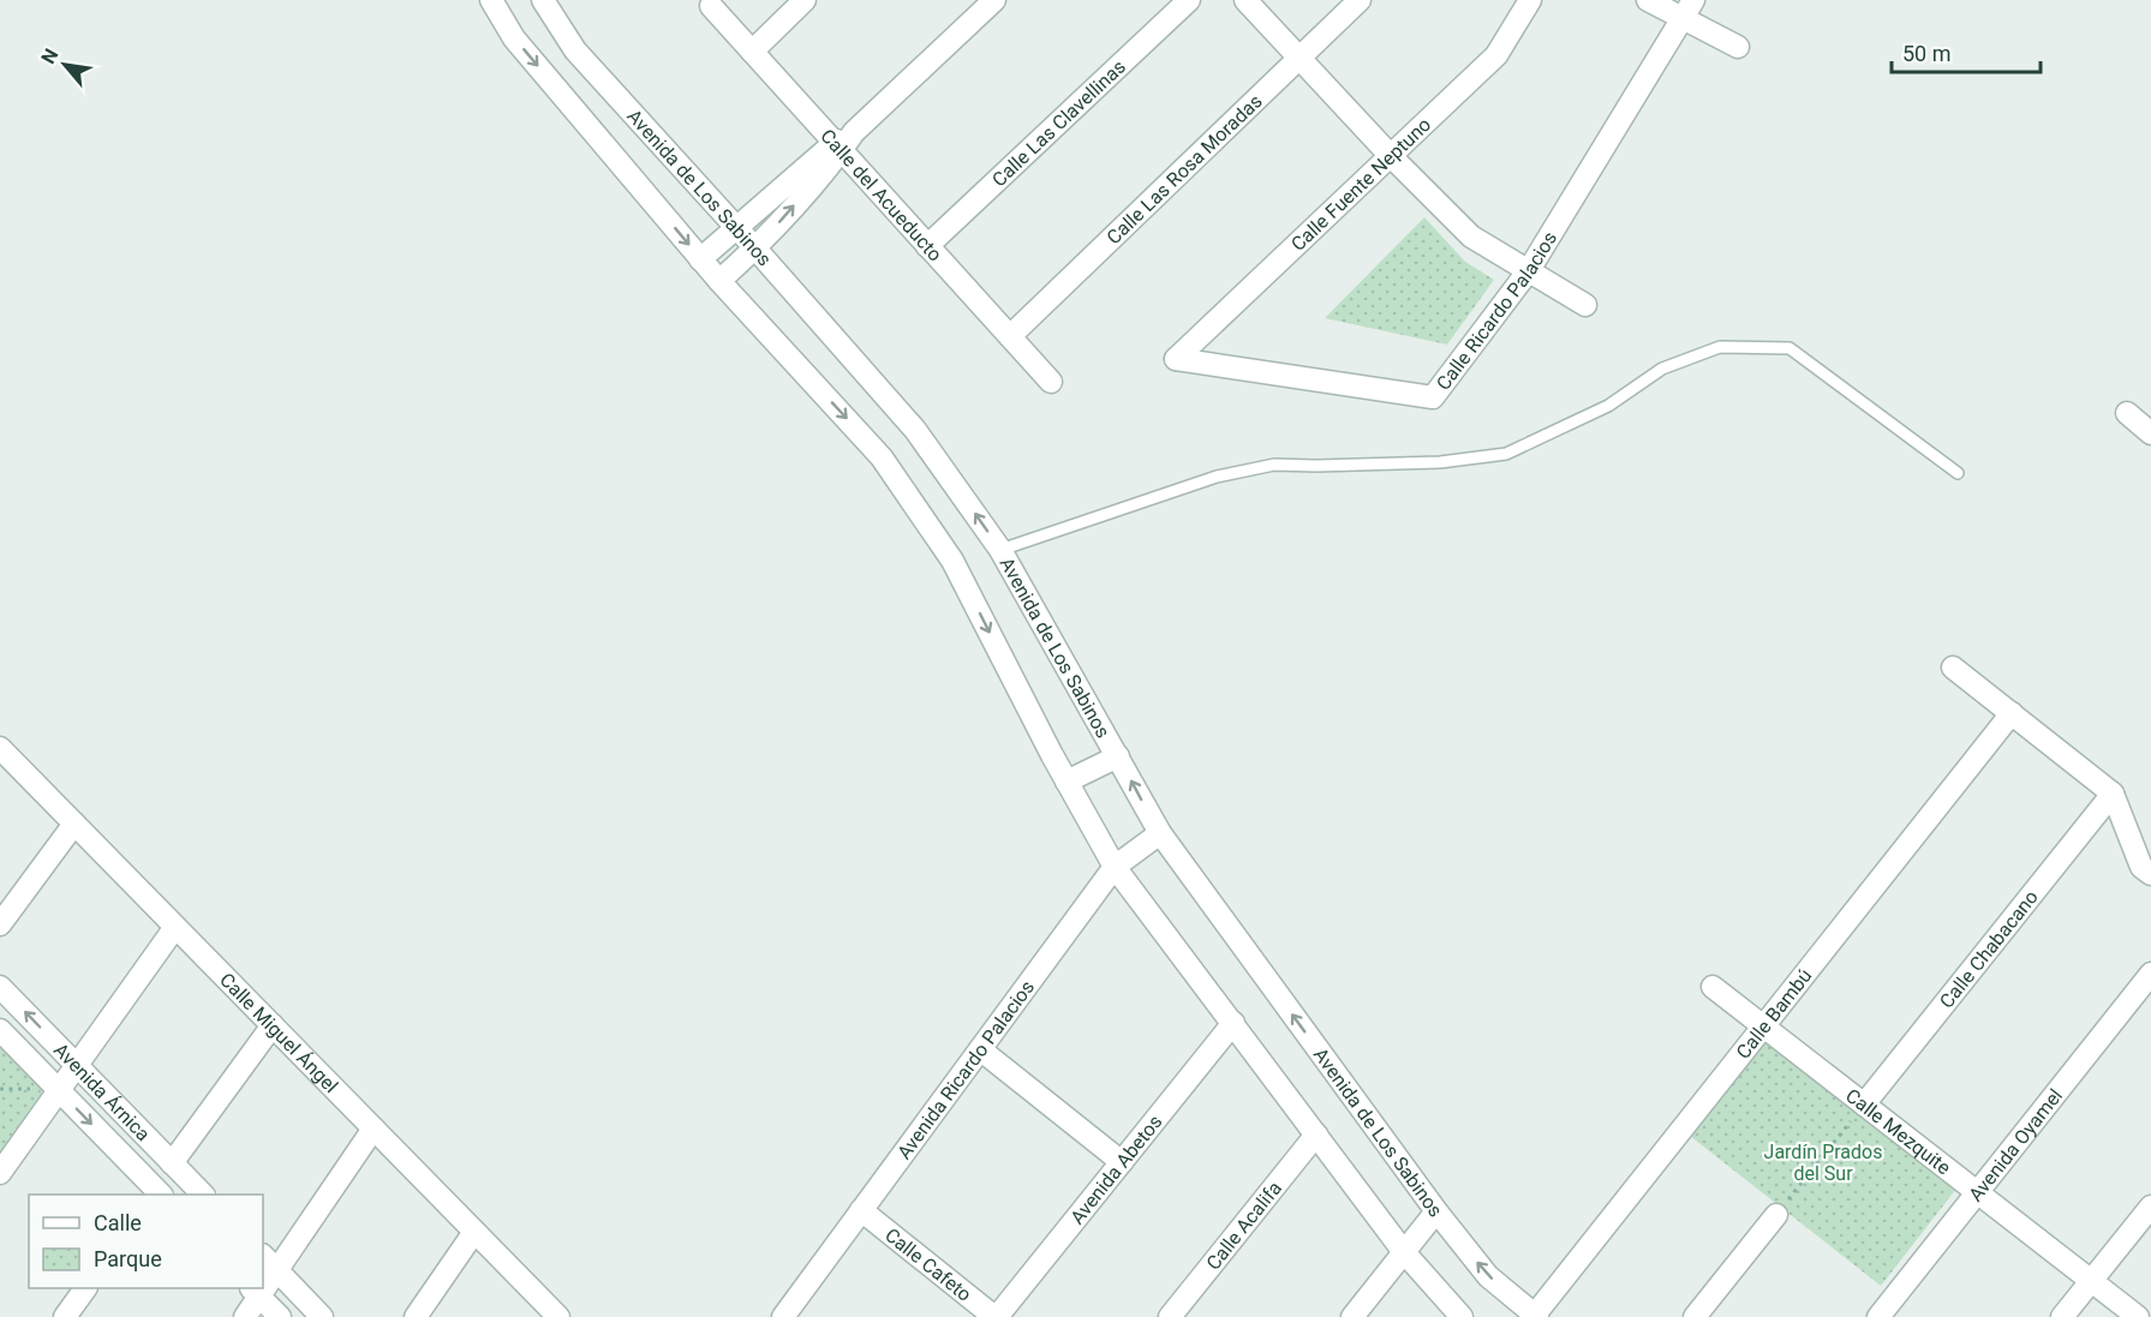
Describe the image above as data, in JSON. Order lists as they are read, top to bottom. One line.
{"streets":{"street":["Calle Las Clavellinas","Calle Las Rosa Moradas","Calle Fuente Neptuno","Avenida de Los Sabinos","Calle del Acueducto","Calle Ricardo Palacios","Calle Chabacano","Calle Bambú","Calle Miguel Ángel","Avenida Ricardo Palacios","Avenida Árnica","Calle Mezquite","Avenida Oyamel","Avenida Abetos","Calle Acalifa","Calle Cafeto"]},"crossings":[["Calle Las Clavellinas","Calle del Acueducto"],["Calle Las Rosa Moradas","Calle del Acueducto"],["Calle Fuente Neptuno","Calle Ricardo Palacios"],["Avenida de Los Sabinos","Calle Bambú"],["Avenida de Los Sabinos","Avenida Ricardo Palacios"],["Calle Chabacano","Calle Mezquite"],["Calle Bambú","Calle Mezquite"],["Avenida Ricardo Palacios","Calle Cafeto"],["Calle Mezquite","Avenida Oyamel"],["Avenida Abetos","Calle Cafeto"]],"parks":["Jardín Prados del Sur"],"legend":["Calle","Parque"],"scale_bar":"50 m","north":"top left"}
